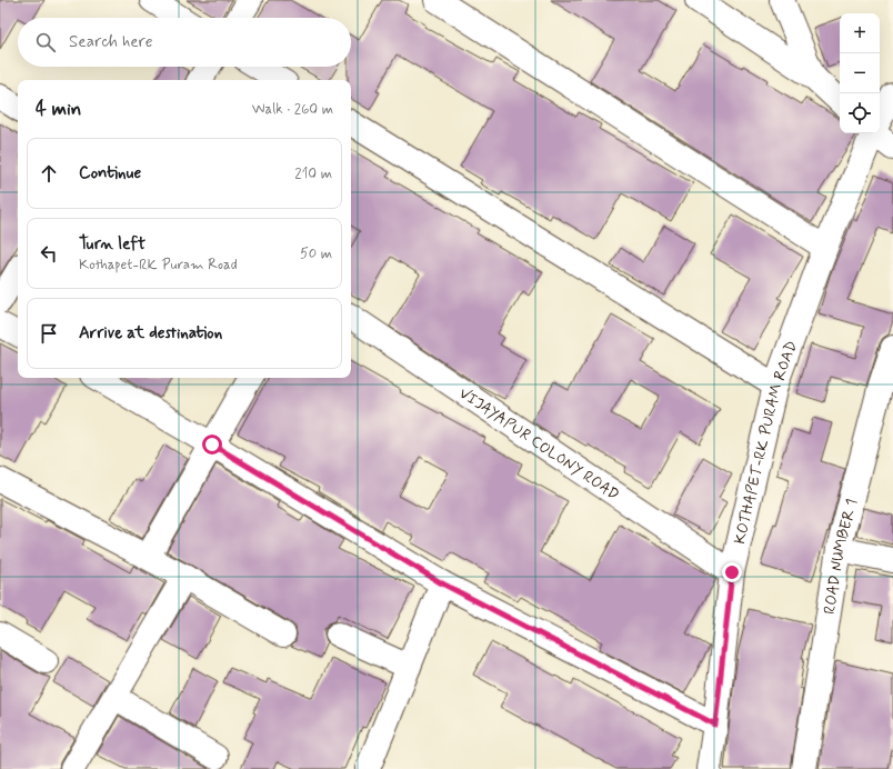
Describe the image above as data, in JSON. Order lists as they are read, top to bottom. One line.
{"streets":{"street":["KOTHAPET-RK PURAM ROAD","VIJAYAPUR COLONY ROAD","ROAD NUMBER 1"]},"crossings":[["KOTHAPET-RK PURAM ROAD","VIJAYAPUR COLONY ROAD"]],"page":{"map_buttons":["+","−"],"search":"Search here","heading":["4 min","Walk · 260 m"],"list":[["Continue","210 m"],["Turn left","Kothapet-RK Puram Road","50 m"],"Arrive at destination"]}}
